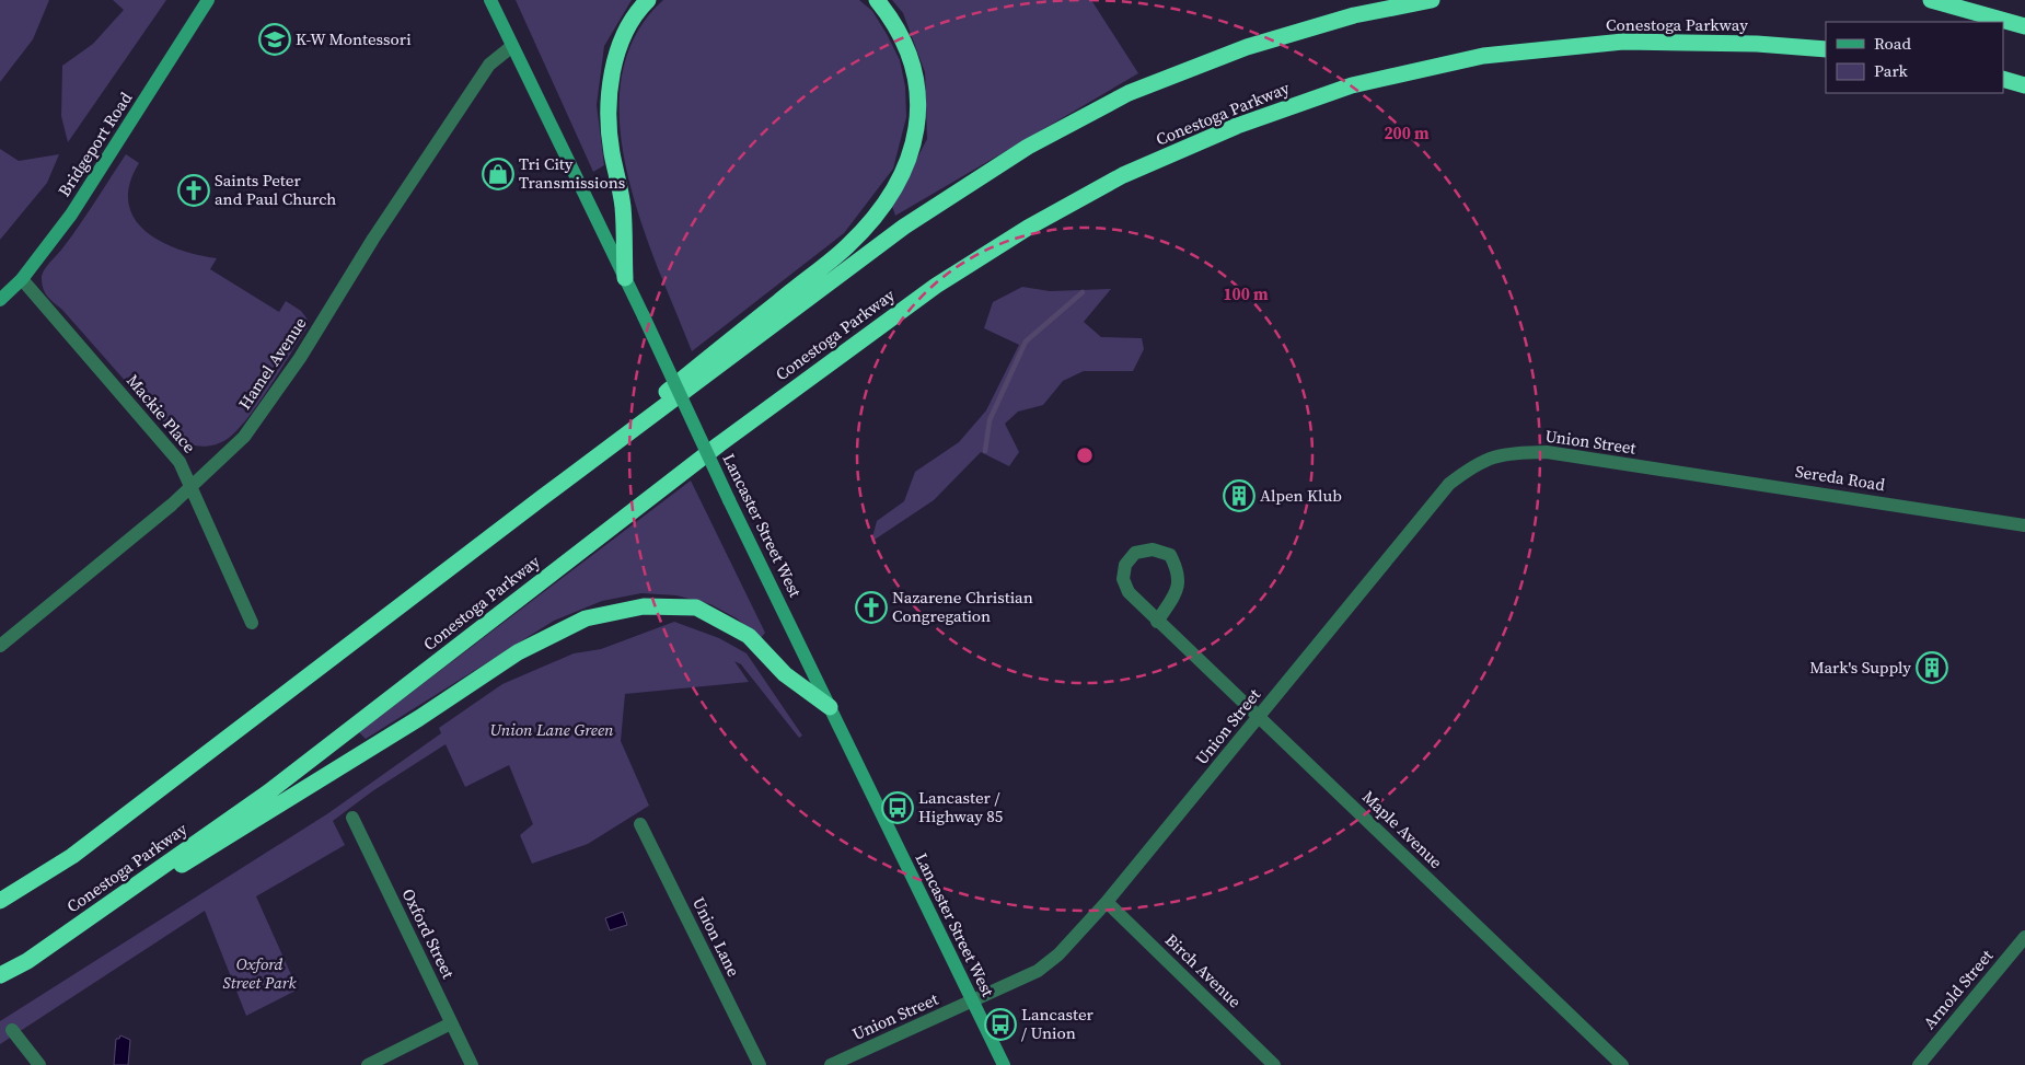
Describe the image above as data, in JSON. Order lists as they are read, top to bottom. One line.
{"streets":{"highway":["Conestoga Parkway"],"main road":["Bridgeport Road","Lancaster Street West"],"street":["Hamel Avenue","Mackie Place","Union Street","Sereda Road","Maple Avenue","Oxford Street","Union Lane","Birch Avenue","Arnold Street"]},"crossings":[["Bridgeport Road","Mackie Place"],["Hamel Avenue","Mackie Place"],["Hamel Avenue","Lancaster Street West"],["Union Street","Sereda Road"],["Union Street","Lancaster Street West"],["Union Street","Maple Avenue"],["Union Street","Birch Avenue"]],"parks":["Union Lane Green","Oxford Street Park"],"places":{"school or university":["K-W Montessori"],"shop":["Tri City Transmissions"],"church":["Saints Peter and Paul Church","Nazarene Christian Congregation"],"building":["Alpen Klub","Mark's Supply"],"bus stop":["Lancaster / Highway 85","Lancaster / Union"]},"legend":["Road","Park"],"rings":["200 m","100 m"]}
